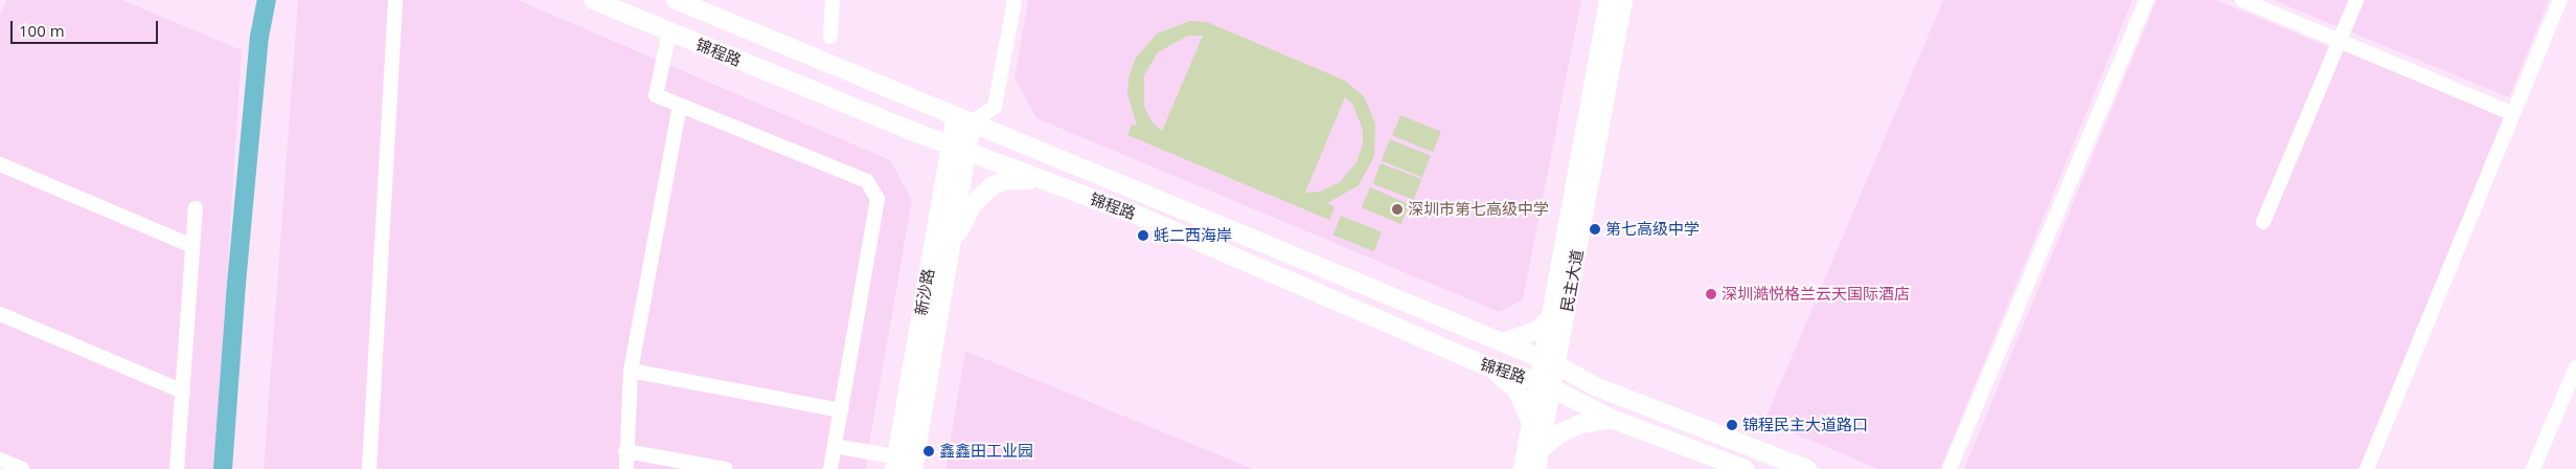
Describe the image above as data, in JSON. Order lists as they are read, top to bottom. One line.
{"streets":{"main road":["锦程路","民主大道","新沙路"]},"crossings":[["锦程路","民主大道"],["锦程路","新沙路"]],"places":["深圳市第七高级中学","第七高级中学","蚝二西海岸","深圳澔悦格兰云天国际酒店","锦程民主大道路口","鑫鑫田工业园"],"scale_bar":"100 m"}
